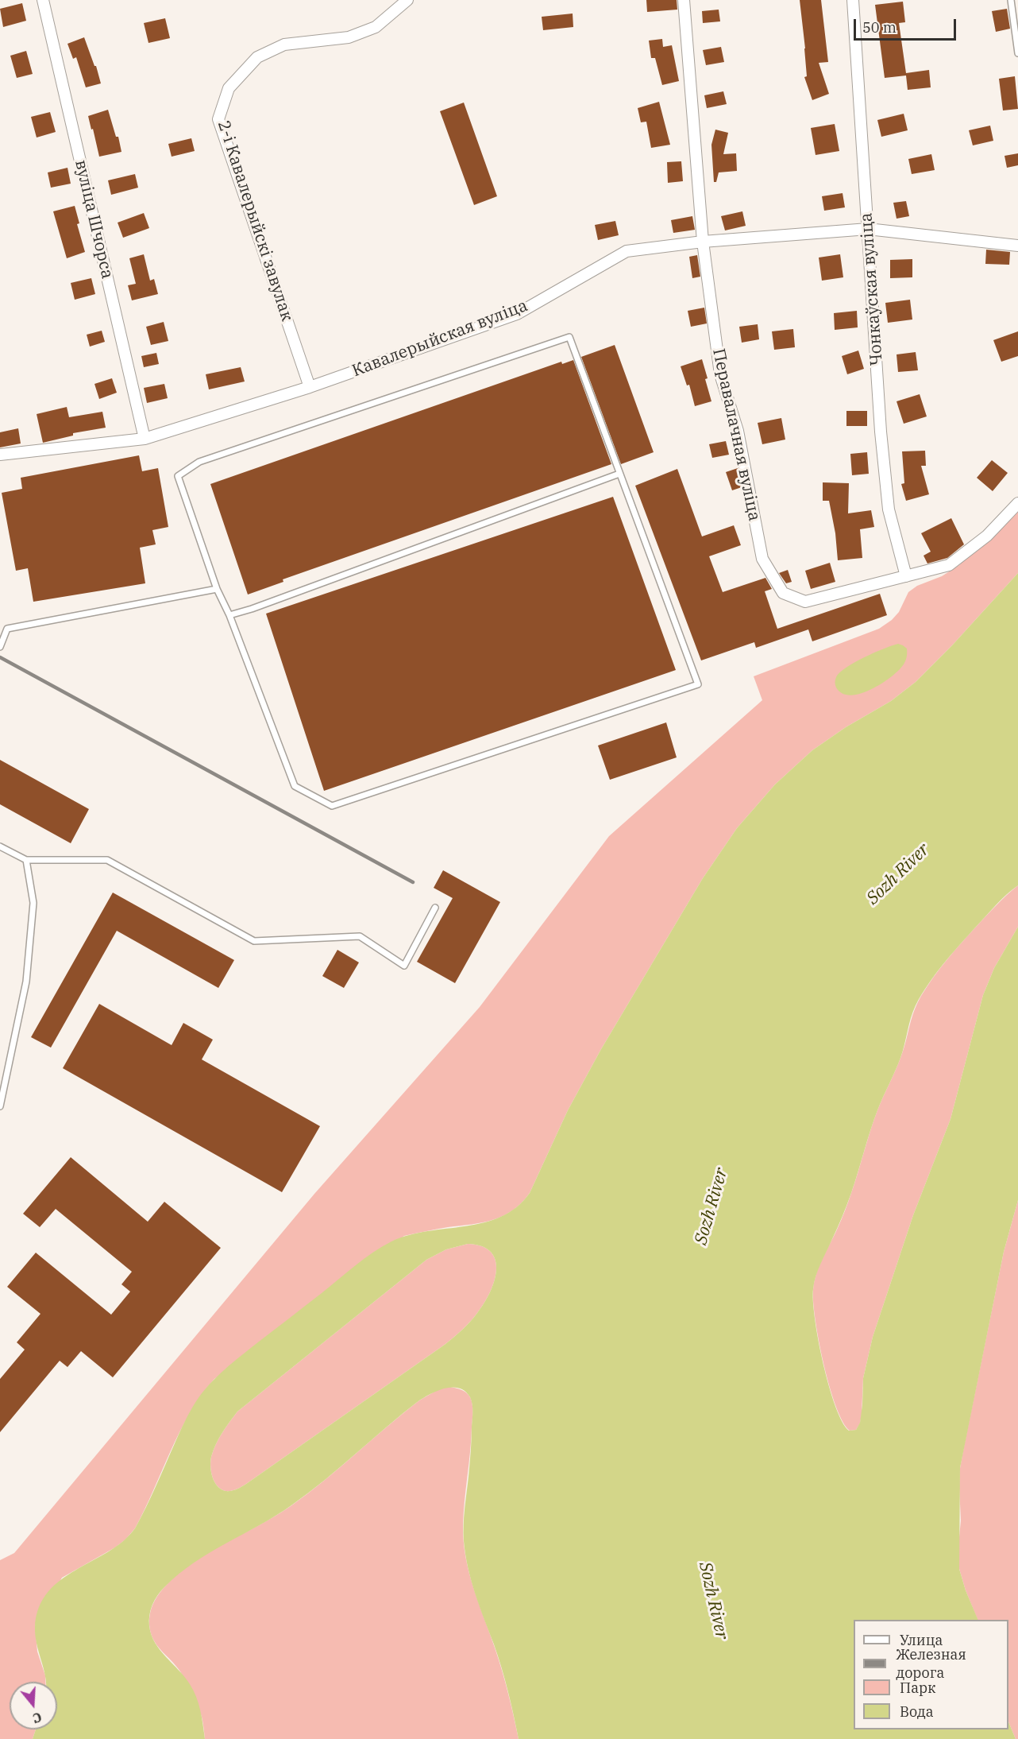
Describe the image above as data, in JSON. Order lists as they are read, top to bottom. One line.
{"streets":{"street":["вуліца Шчорса","2-і Кавалерыйскі завулак","Чонкаўская вуліца","Кавалерыйская вуліца","Перавалачная вуліца"]},"crossings":[["вуліца Шчорса","Кавалерыйская вуліца"],["2-і Кавалерыйскі завулак","Кавалерыйская вуліца"],["Чонкаўская вуліца","Кавалерыйская вуліца"],["Чонкаўская вуліца","Перавалачная вуліца"],["Кавалерыйская вуліца","Перавалачная вуліца"]],"water":["Sozh River"],"legend":["Улица","Железная дорога","Парк","Вода"],"scale_bar":"50 m","north":"bottom"}
